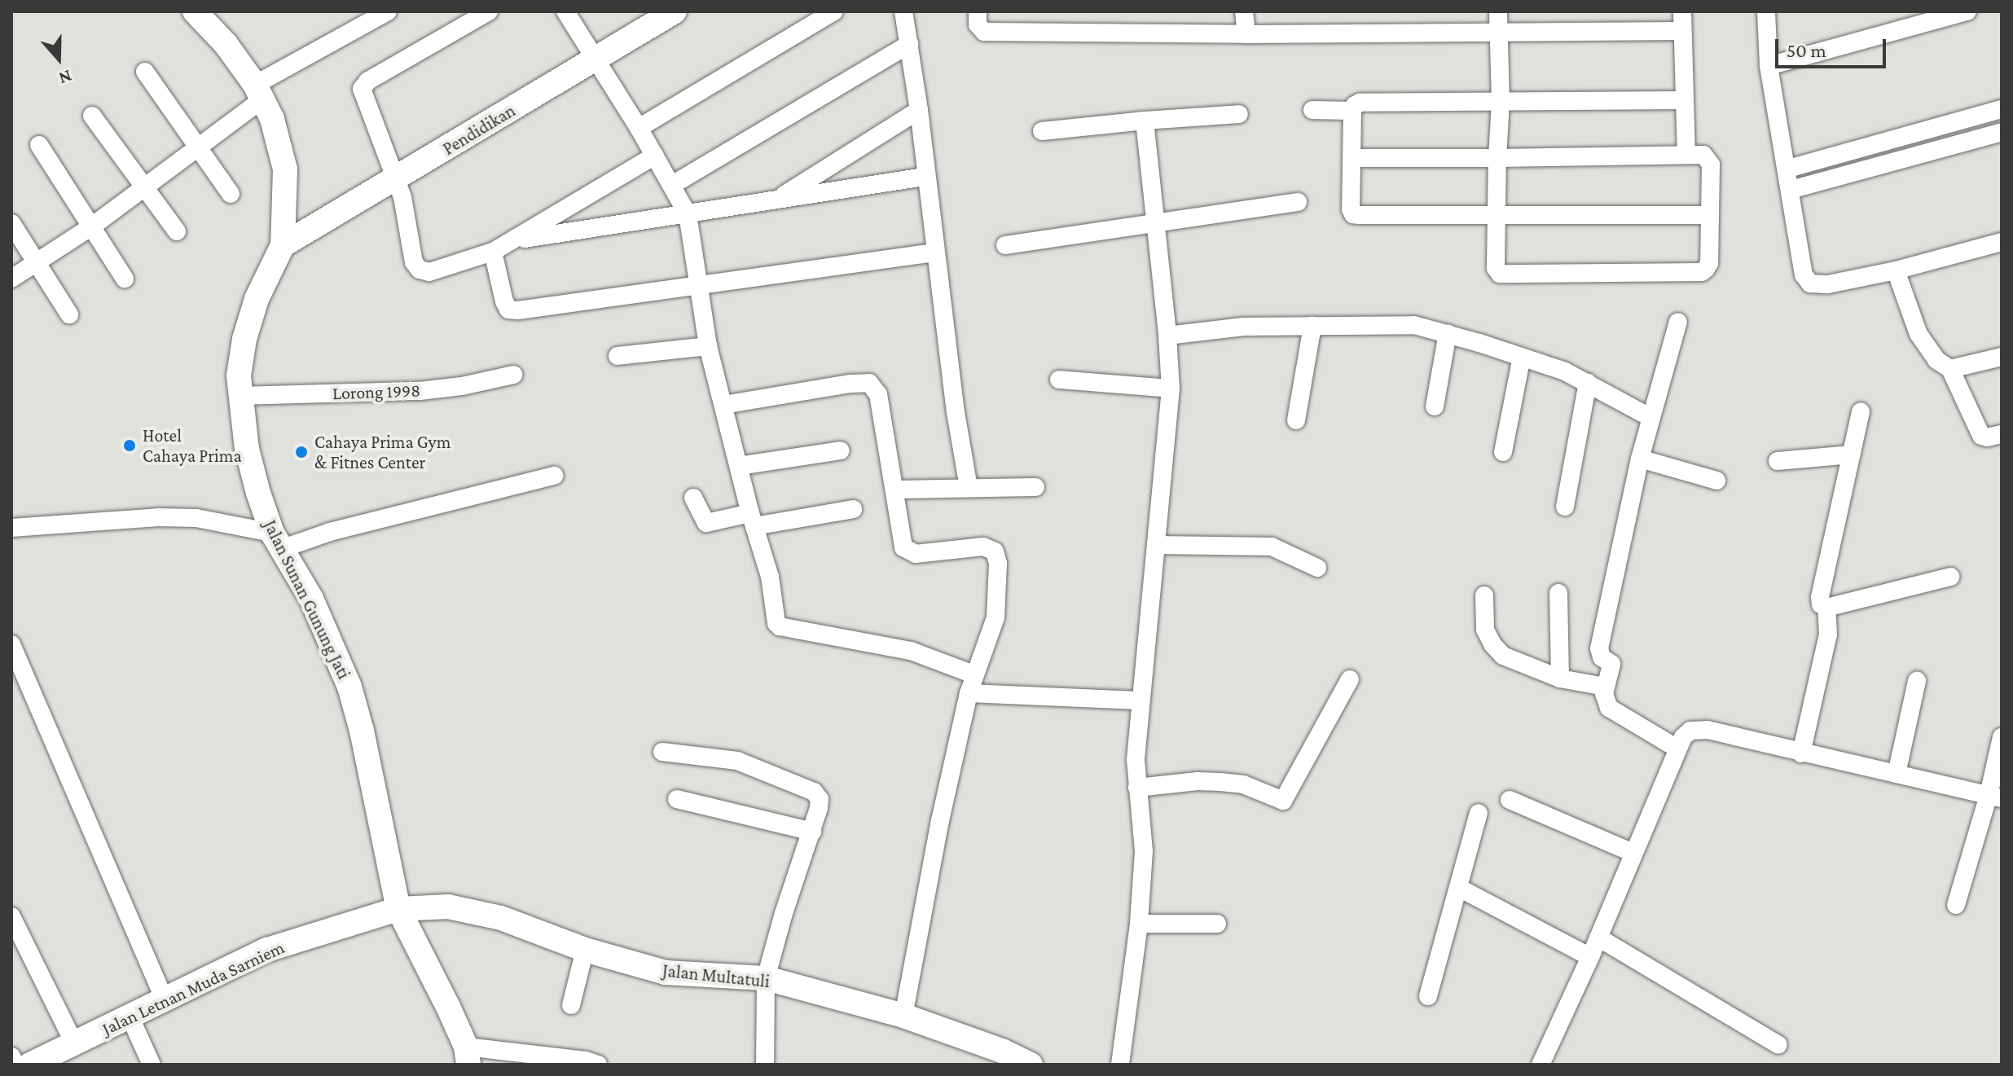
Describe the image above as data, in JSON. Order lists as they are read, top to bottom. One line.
{"streets":{"street":["Pendidikan","Lorong 1998","Jalan Sunan Gunung Jati","Jalan Multatuli","Jalan Letnan Muda Sarniem"]},"crossings":[["Pendidikan","Jalan Sunan Gunung Jati"],["Lorong 1998","Jalan Sunan Gunung Jati"],["Jalan Sunan Gunung Jati","Jalan Multatuli"],["Jalan Sunan Gunung Jati","Jalan Letnan Muda Sarniem"],["Jalan Multatuli","Jalan Letnan Muda Sarniem"]],"places":["Hotel Cahaya Prima","Cahaya Prima Gym & Fitnes Center"],"scale_bar":"50 m","north":"bottom"}
